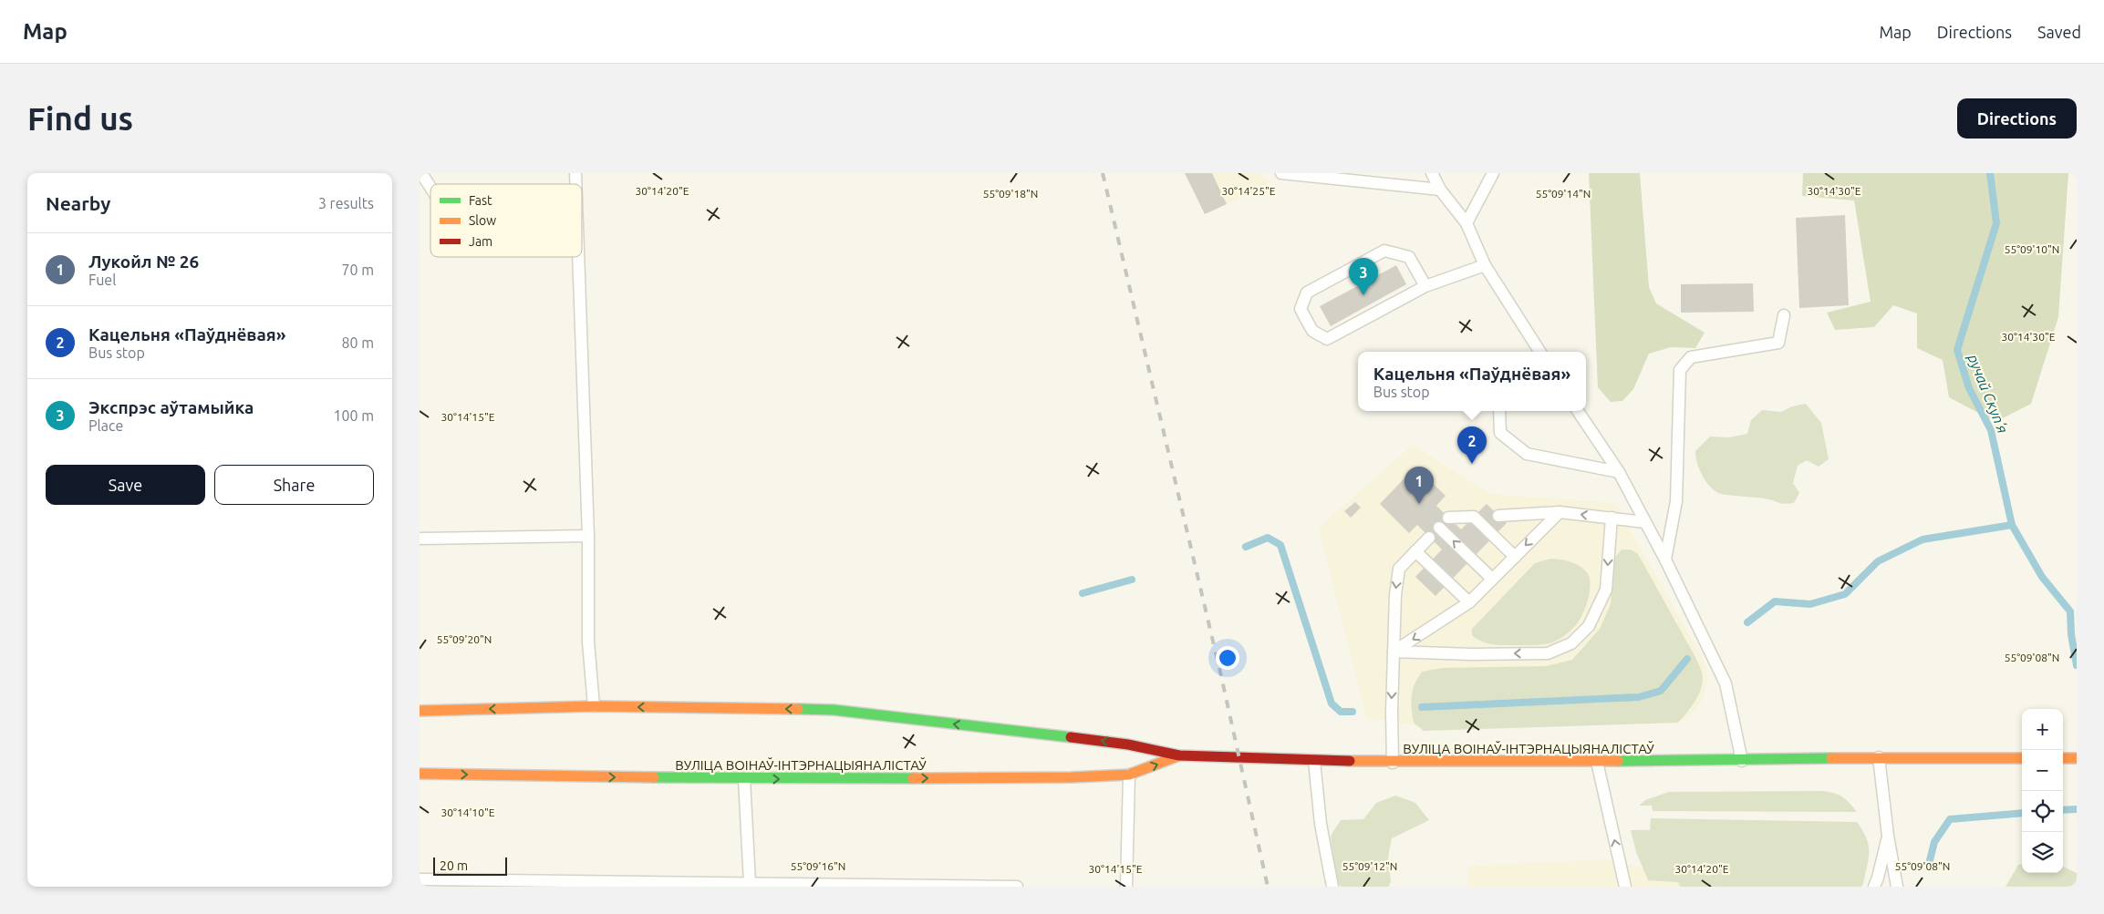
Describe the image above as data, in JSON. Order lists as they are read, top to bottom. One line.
{"streets":{"main road":["ВУЛІЦА ВОІНАЎ-ІНТЭРНАЦЫЯНАЛІСТАЎ"]},"water":["ручай Скупʼя"],"legend":["Fast","Slow","Jam"],"scale_bar":"20 m","page":{"header":"Map","nav":["Map","Directions","Saved"],"buttons":["Directions",["Save","Share"]],"title":"Find us","heading":["Nearby","3 results"],"list":[{"mark":"1","name":"Лукойл № 26","note":"Fuel","value":"70 m"},{"mark":"2","name":"Кацельня «Паўднёвая»","note":"Bus stop","value":"80 m"},{"mark":"3","name":"Экспрэс аўтамыйка","note":"Place","value":"100 m"}],"pins":["3","2","1"],"popup":["Кацельня «Паўднёвая»","Bus stop"],"map_buttons":["+","−"],"scale":"20 m"},"coordinates":["30°14'20\"E","30°14'25\"E","30°14'30\"E","55°09'18\"N","55°09'14\"N","55°09'10\"N","30°14'15\"E","55°09'20\"N","55°09'08\"N","30°14'10\"E","55°09'16\"N","55°09'12\"N"]}
